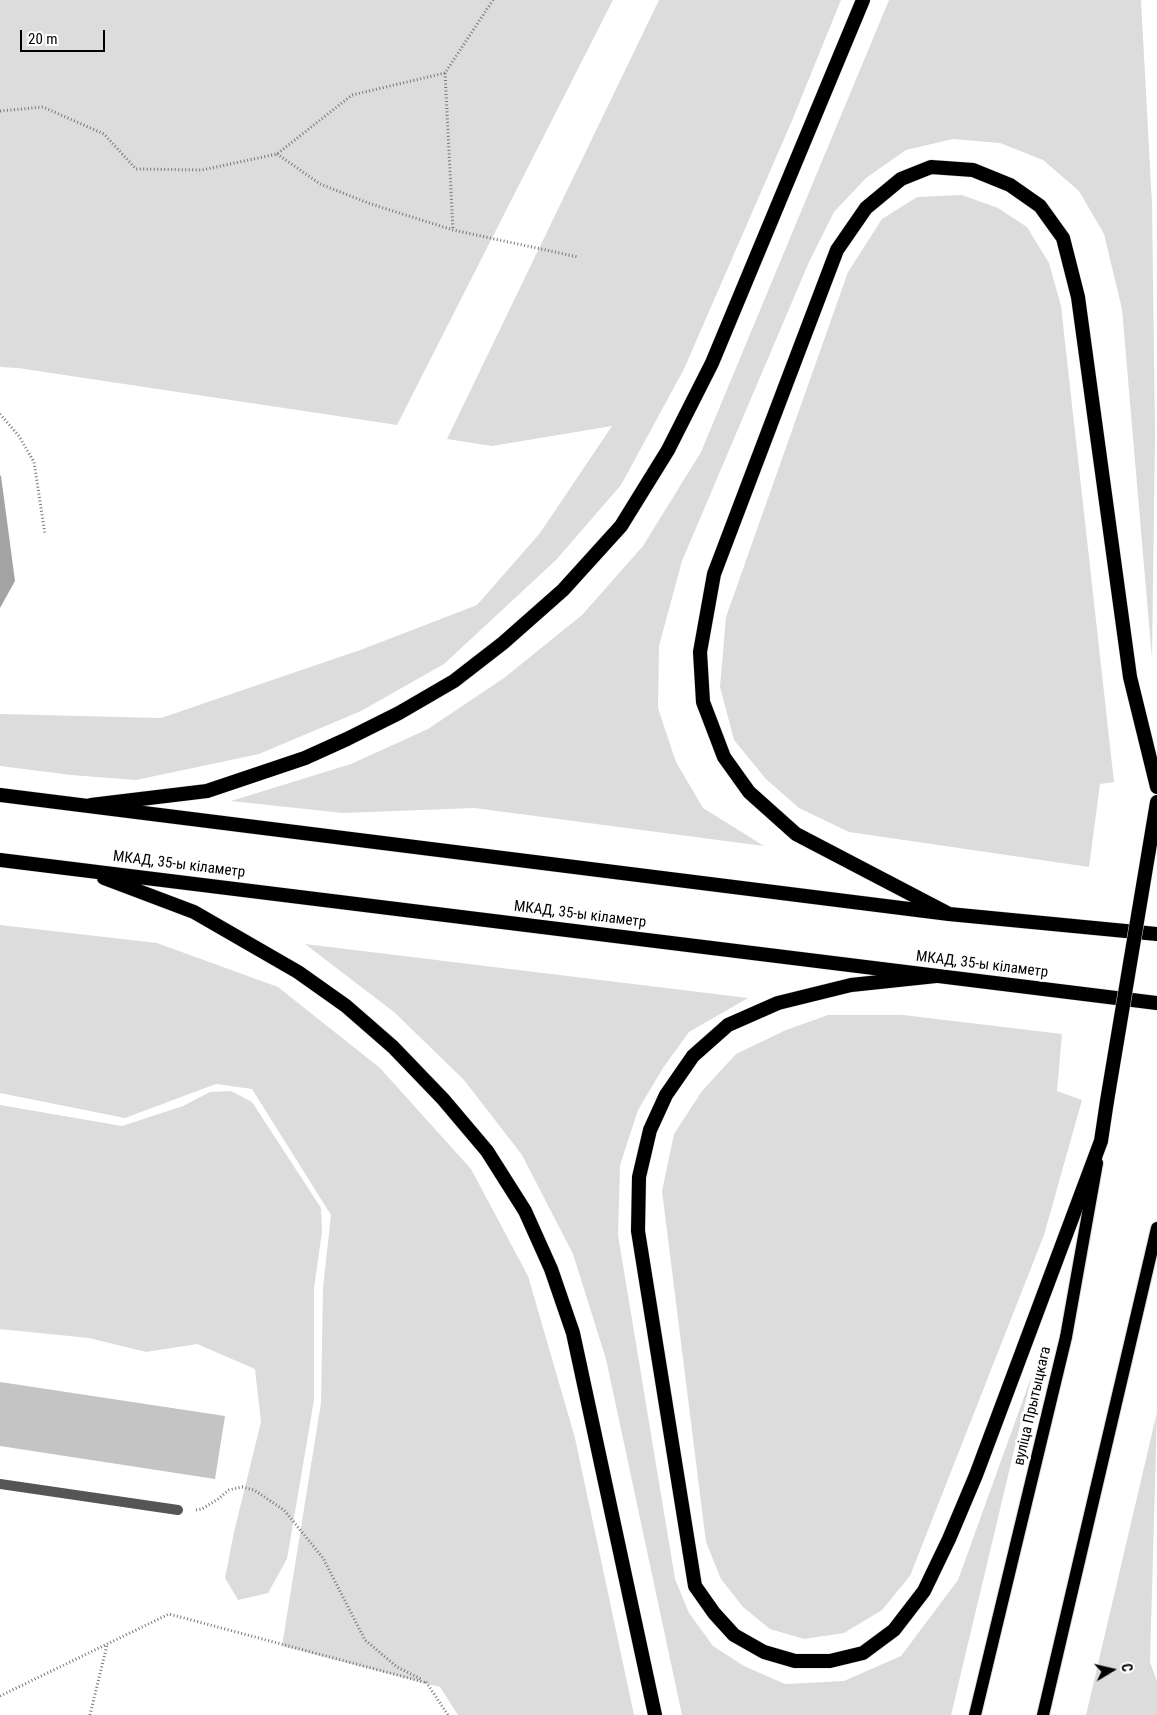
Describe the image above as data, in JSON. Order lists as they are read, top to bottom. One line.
{"streets":{"highway":["МКАД, 35-ы кіламетр","вуліца Прытыцкага"]},"scale_bar":"20 m","north":"right"}
